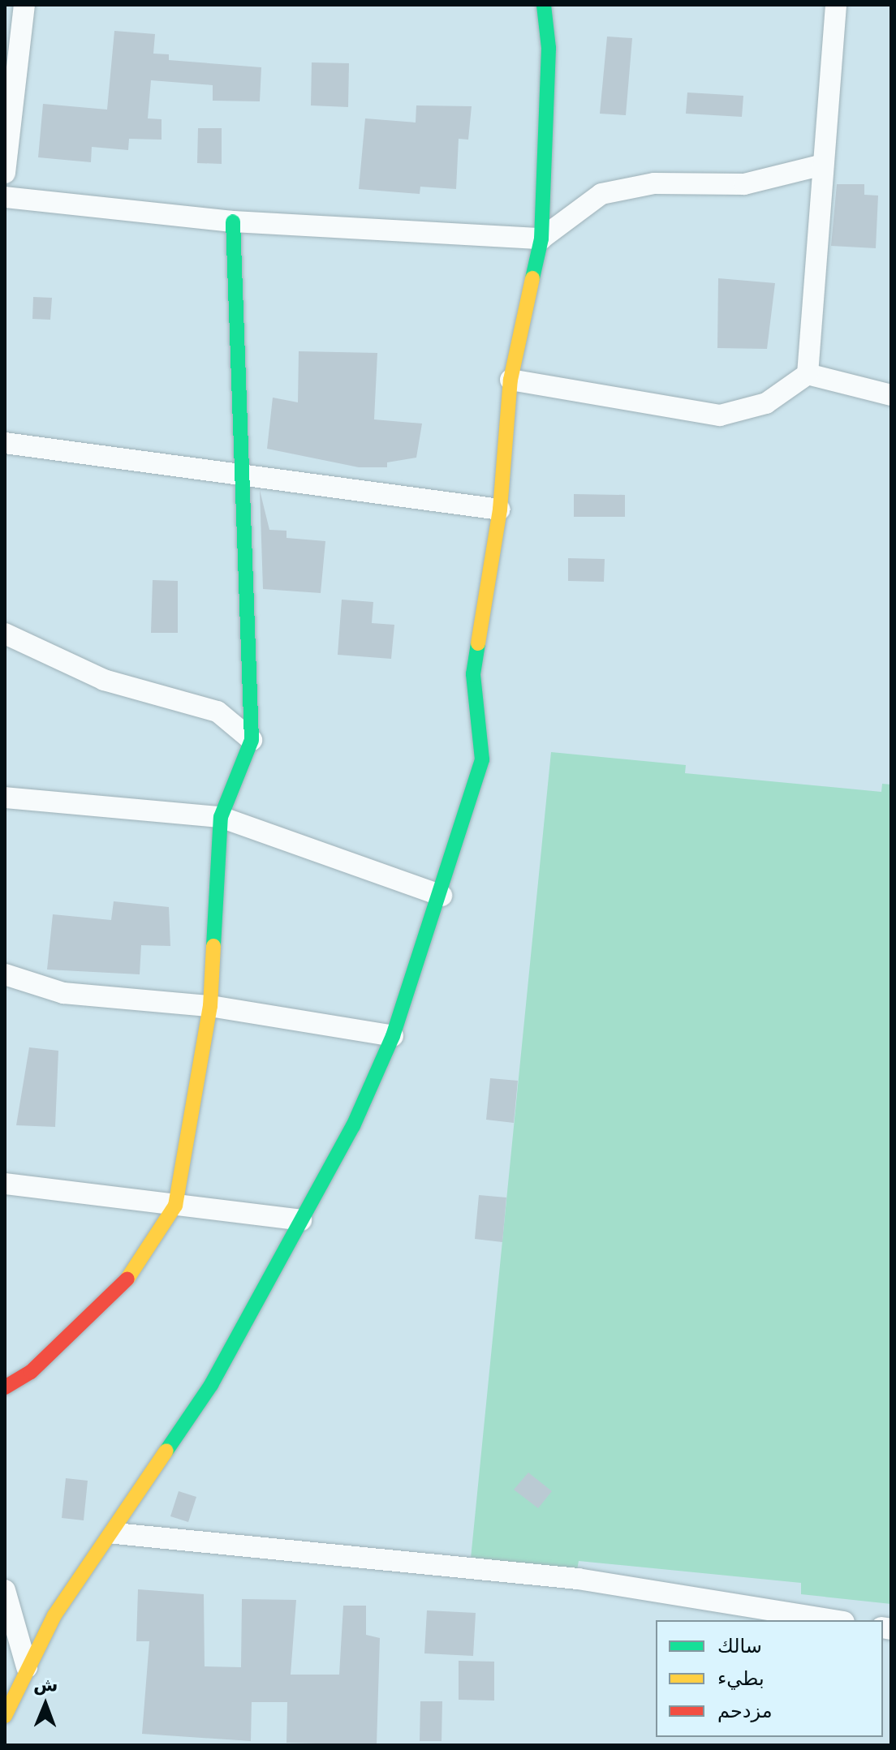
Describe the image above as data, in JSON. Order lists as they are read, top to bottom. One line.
{"legend":["سالك","بطيء","مزدحم"],"north":"top"}
